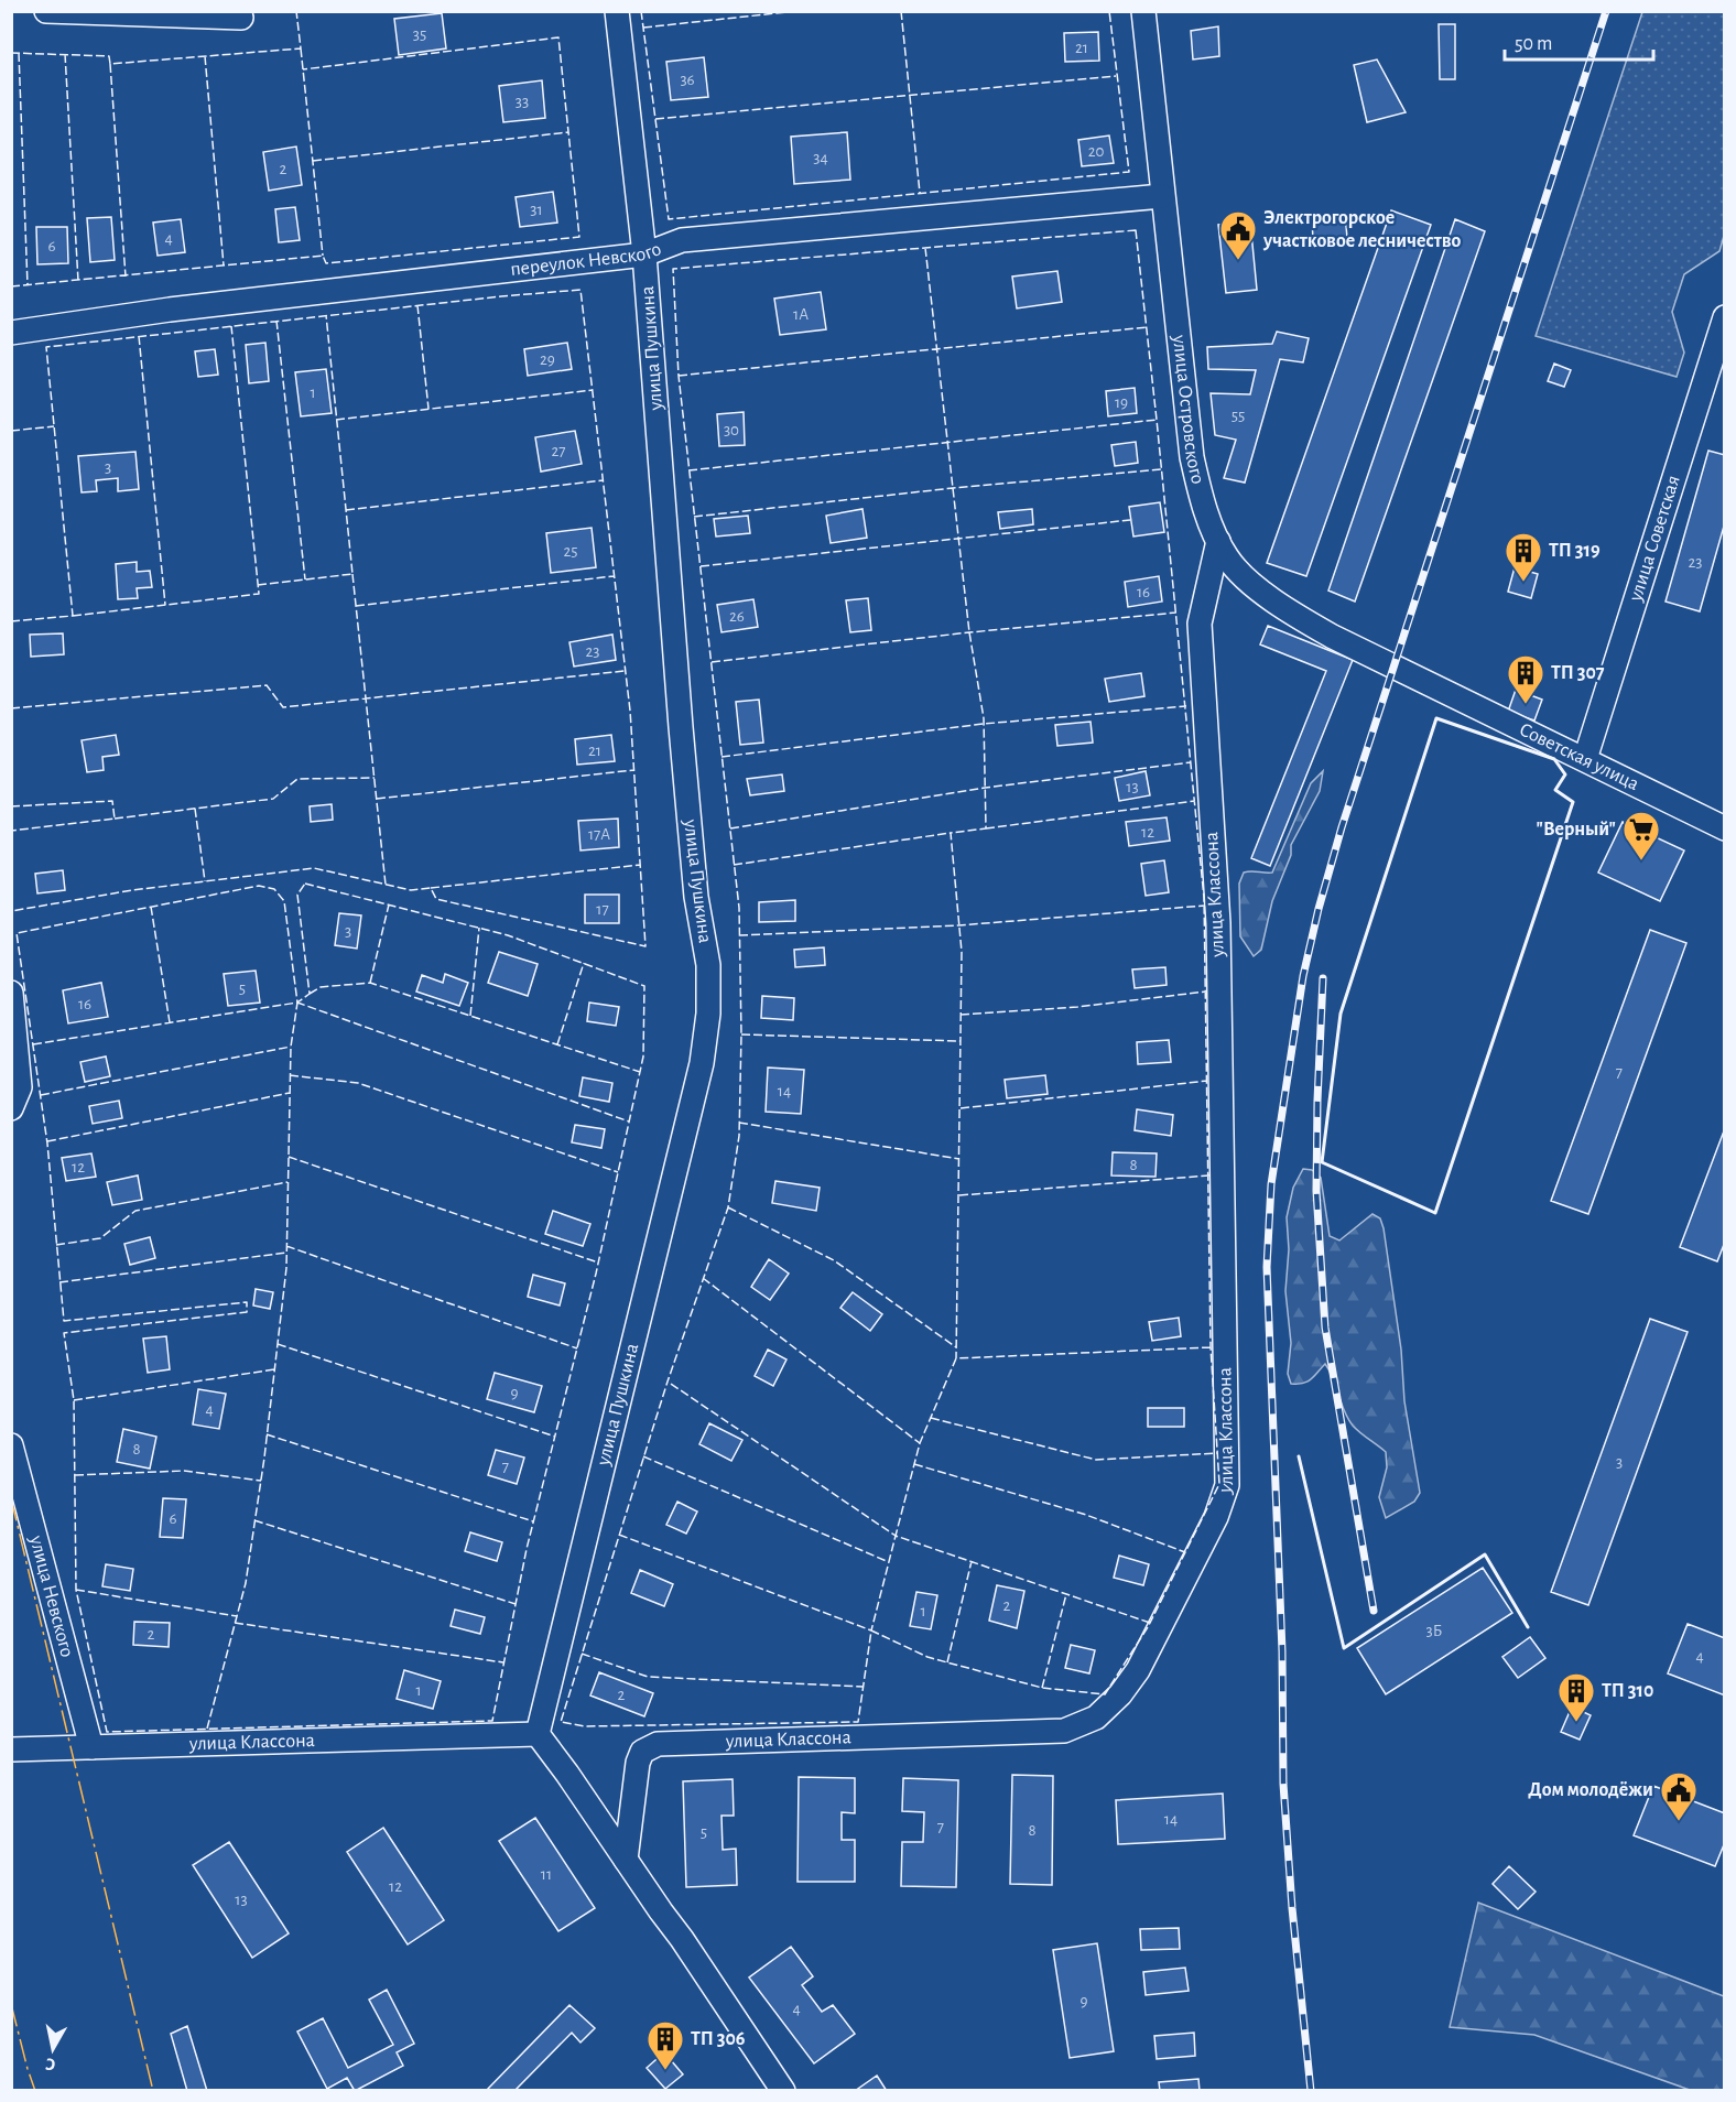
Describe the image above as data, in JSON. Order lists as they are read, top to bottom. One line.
{"streets":{"street":["переулок Невского","улица Пушкина","улица Островского","улица Советская","Советская улица","улица Классона","улица Невского"]},"crossings":[["переулок Невского","улица Пушкина"],["переулок Невского","улица Островского"],["улица Пушкина","улица Классона"],["улица Островского","Советская улица"],["улица Островского","улица Классона"],["улица Советская","Советская улица"],["улица Классона","улица Невского"]],"places":{"public building":["Электрогорское участковое лесничество","Дом молодёжи"],"building":["ТП 319","ТП 307","ТП 310","ТП 306"],"supermarket":["\"Верный\""]},"house_numbers":["35","21","36","33","20","34","2","31","4","6","1А","29","1","19","55","30","27","3","25","23","16","26","23","21","13","12","17А","17","3","5","16","7","14","8","12","9","4","8","3","7","6","2","1","3Б","2","4","1","2","14","7","8","5","11","12","13","9","4"],"scale_bar":"50 m","north":"bottom"}
